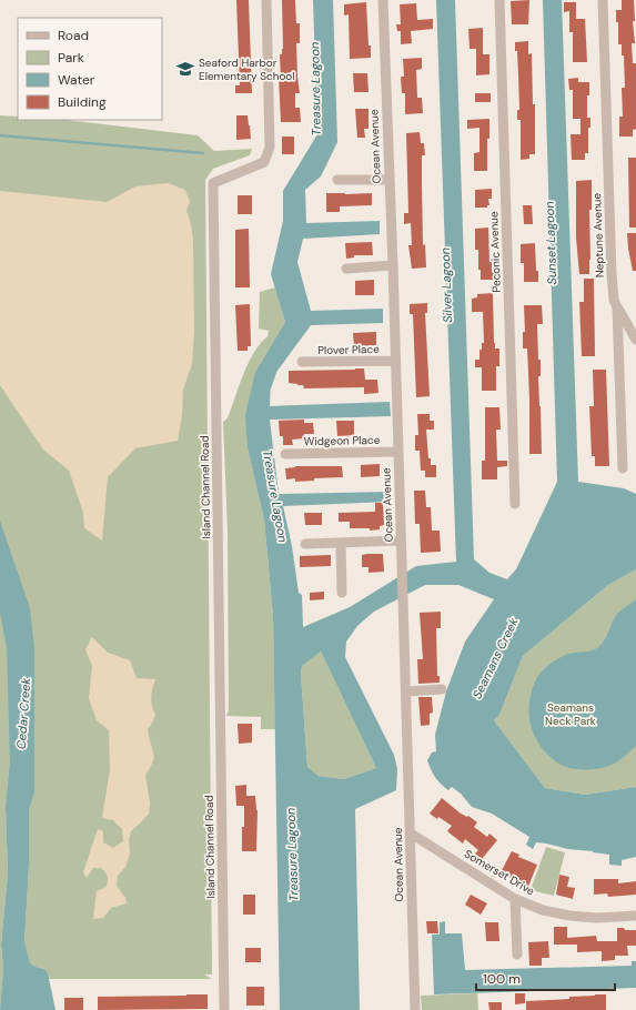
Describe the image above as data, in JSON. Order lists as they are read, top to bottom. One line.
{"streets":{"street":["Ocean Avenue","Neptune Avenue","Peconic Avenue","Plover Place","Widgeon Place","Island Channel Road","Somerset Drive"]},"crossings":[["Ocean Avenue","Plover Place"],["Ocean Avenue","Widgeon Place"],["Ocean Avenue","Somerset Drive"]],"water":["Treasure Lagoon","Sunset Lagoon","Silver Lagoon","Seamans Creek","Cedar Creek"],"parks":["Seamans Neck Park"],"places":{"school or university":["Seaford Harbor Elementary School"]},"legend":["Road","Park","Water","Building"],"scale_bar":"100 m"}
